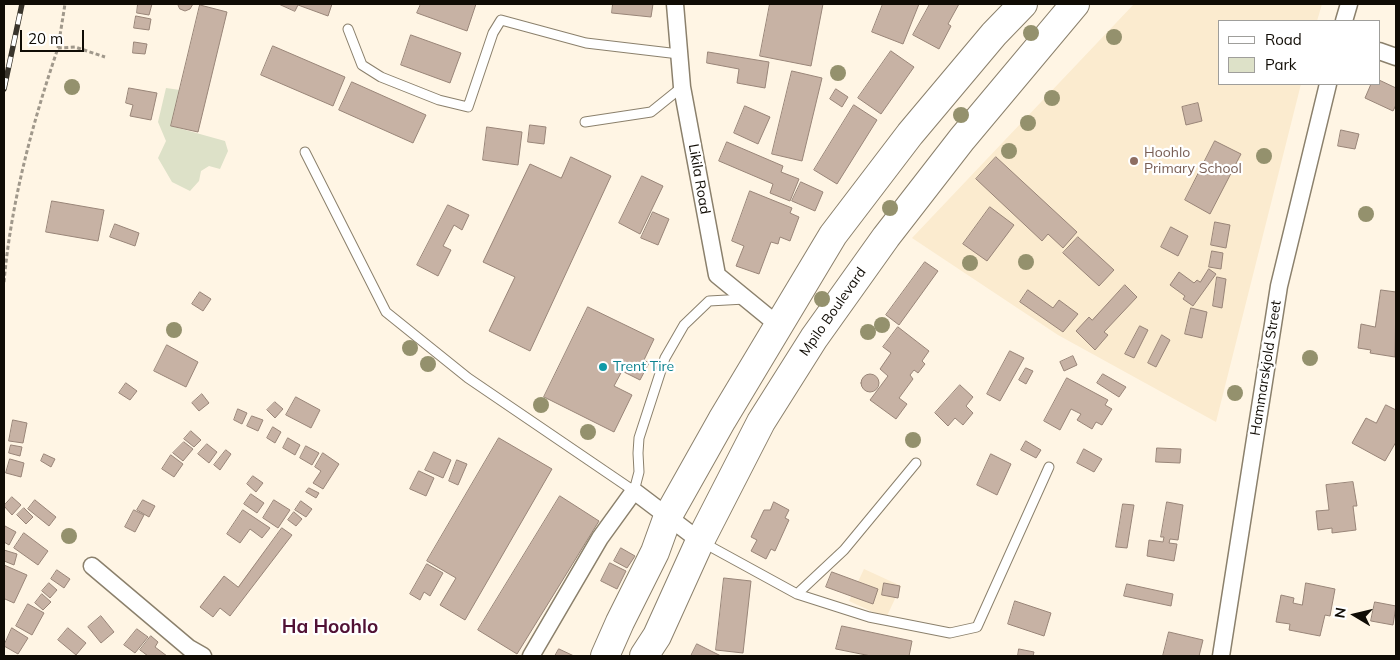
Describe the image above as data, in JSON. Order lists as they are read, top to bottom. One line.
{"streets":{"highway":["Mpilo Boulevard"],"street":["Likila Road","Hammarskjold Street"]},"districts":["Ha Hoohlo"],"places":["Hoohlo Primary School","Trent Tire"],"legend":["Road","Park"],"scale_bar":"20 m","north":"left"}
